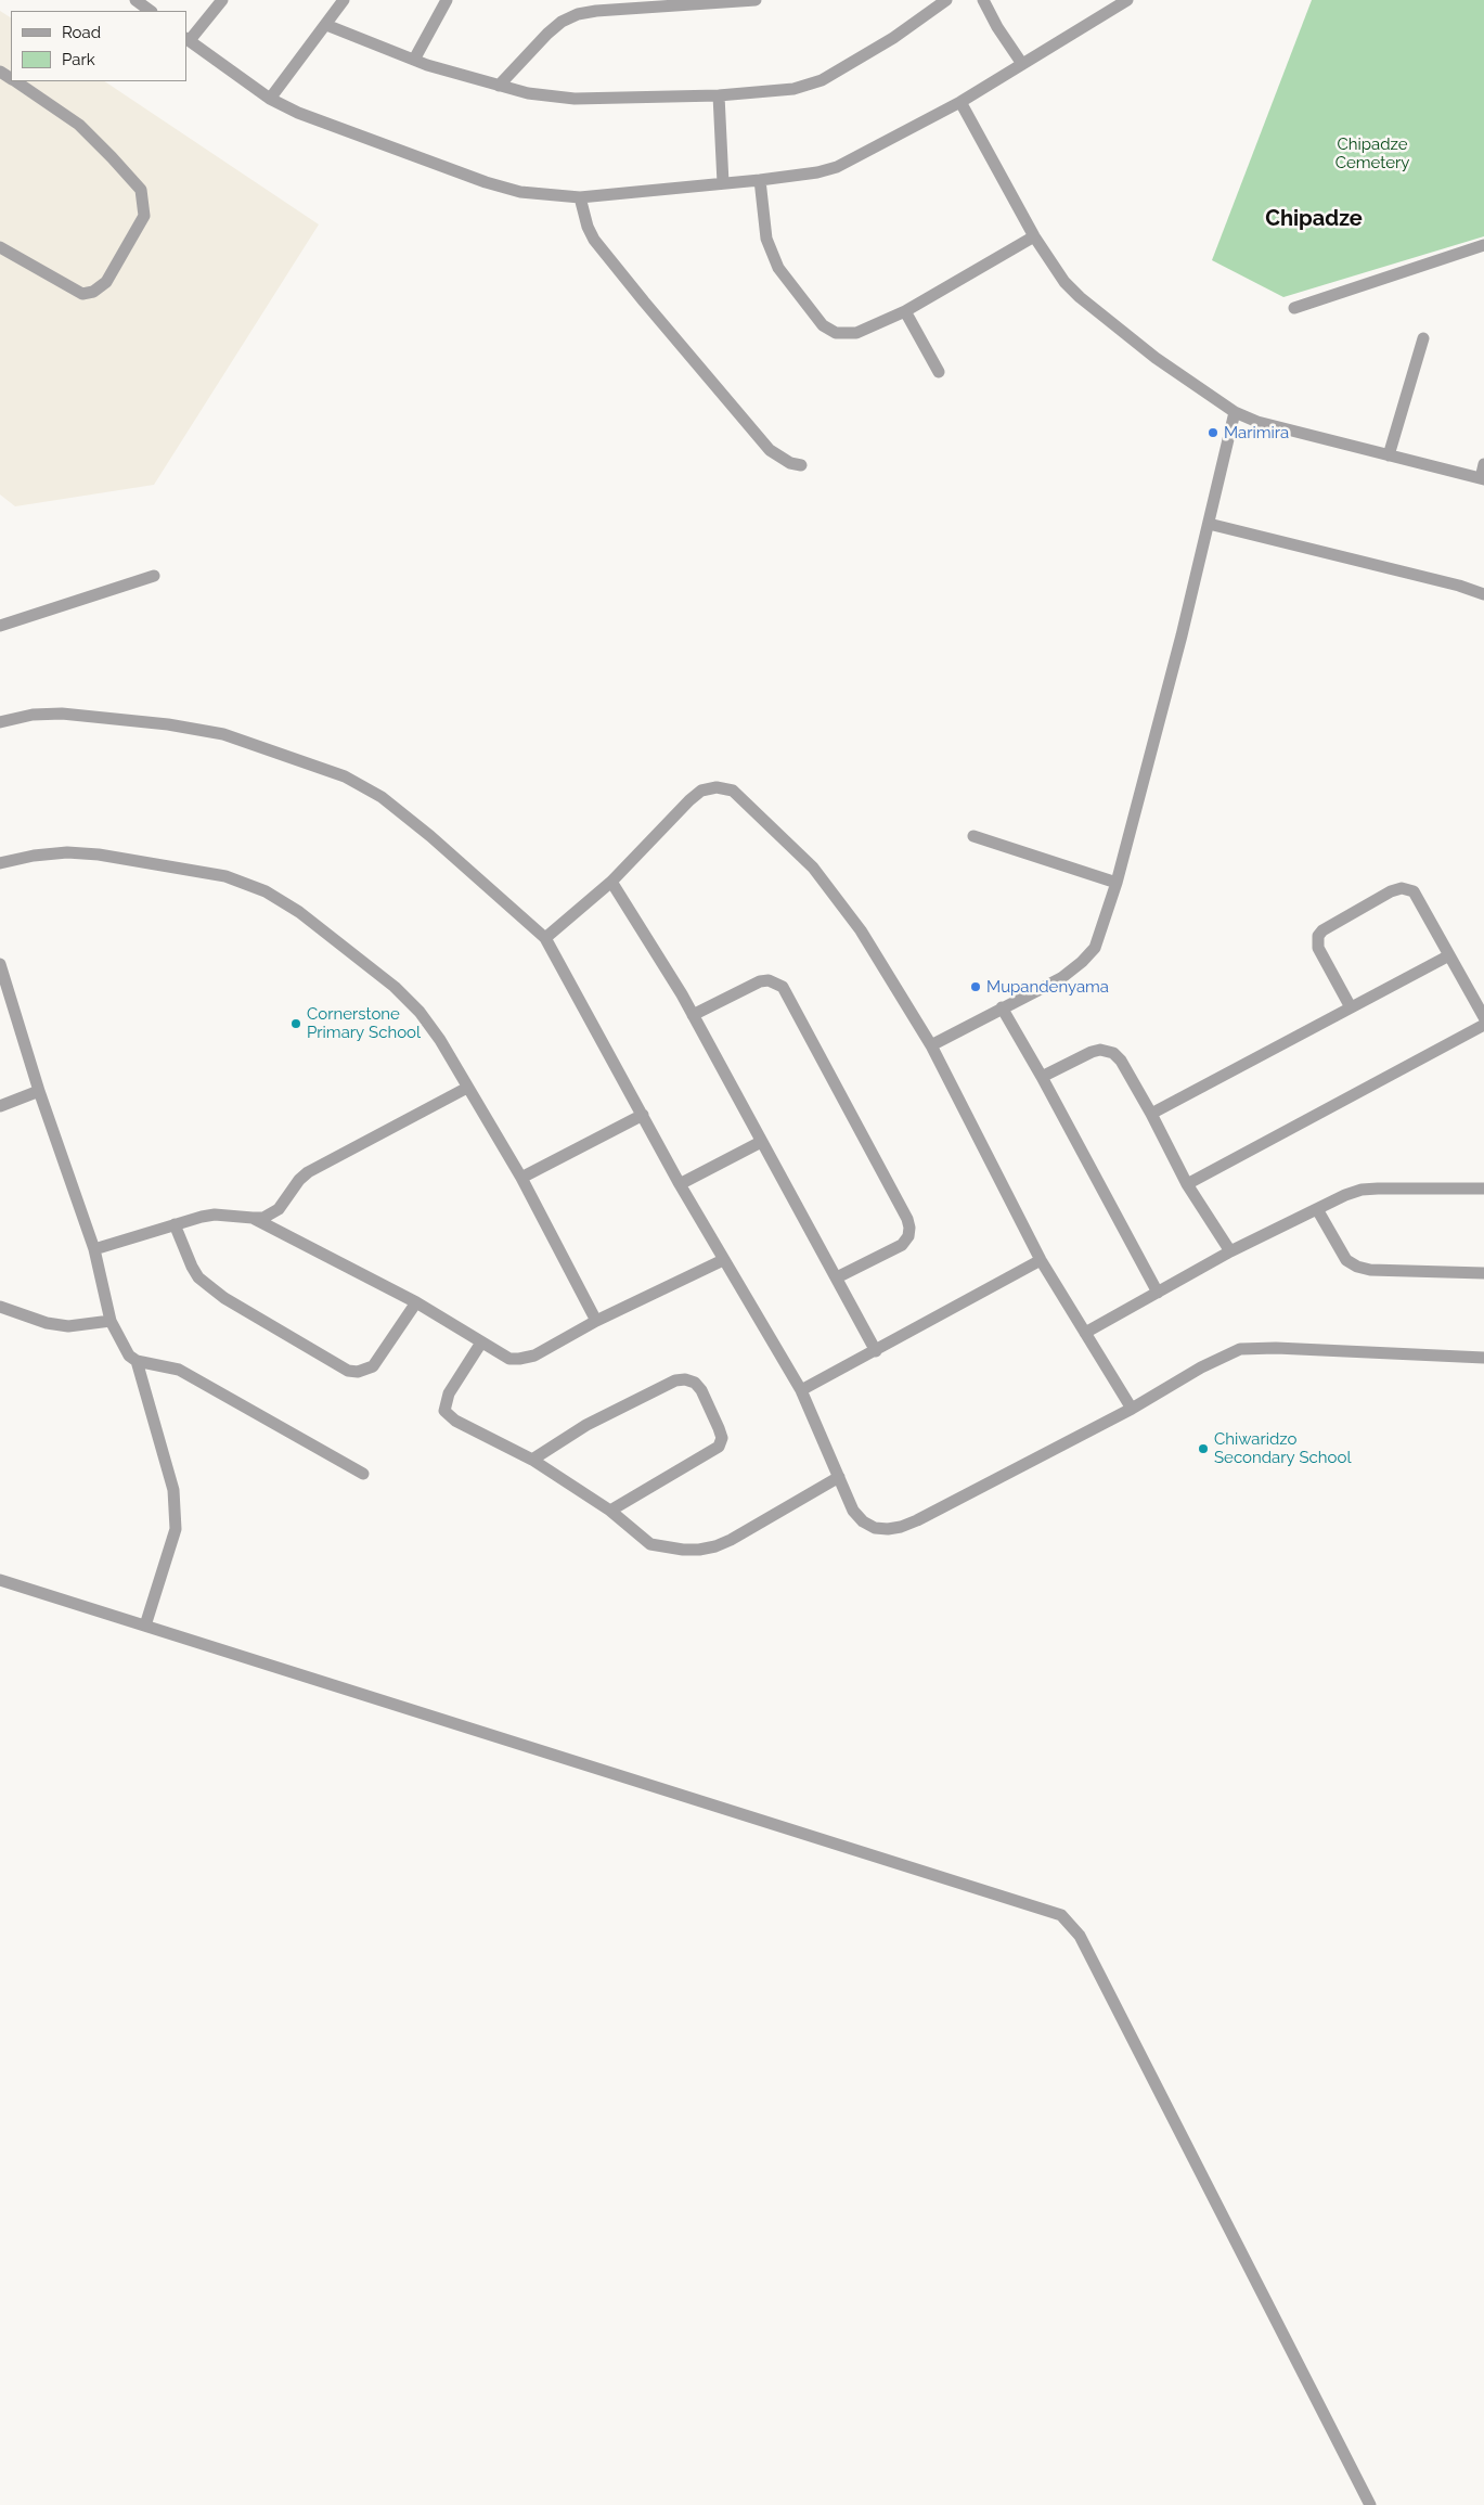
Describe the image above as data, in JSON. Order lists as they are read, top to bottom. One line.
{"districts":["Chipadze"],"parks":["Chipadze Cemetery"],"places":["Marimira","Mupandenyama","Cornerstone Primary School","Chiwaridzo Secondary School"],"legend":["Road","Park"]}
